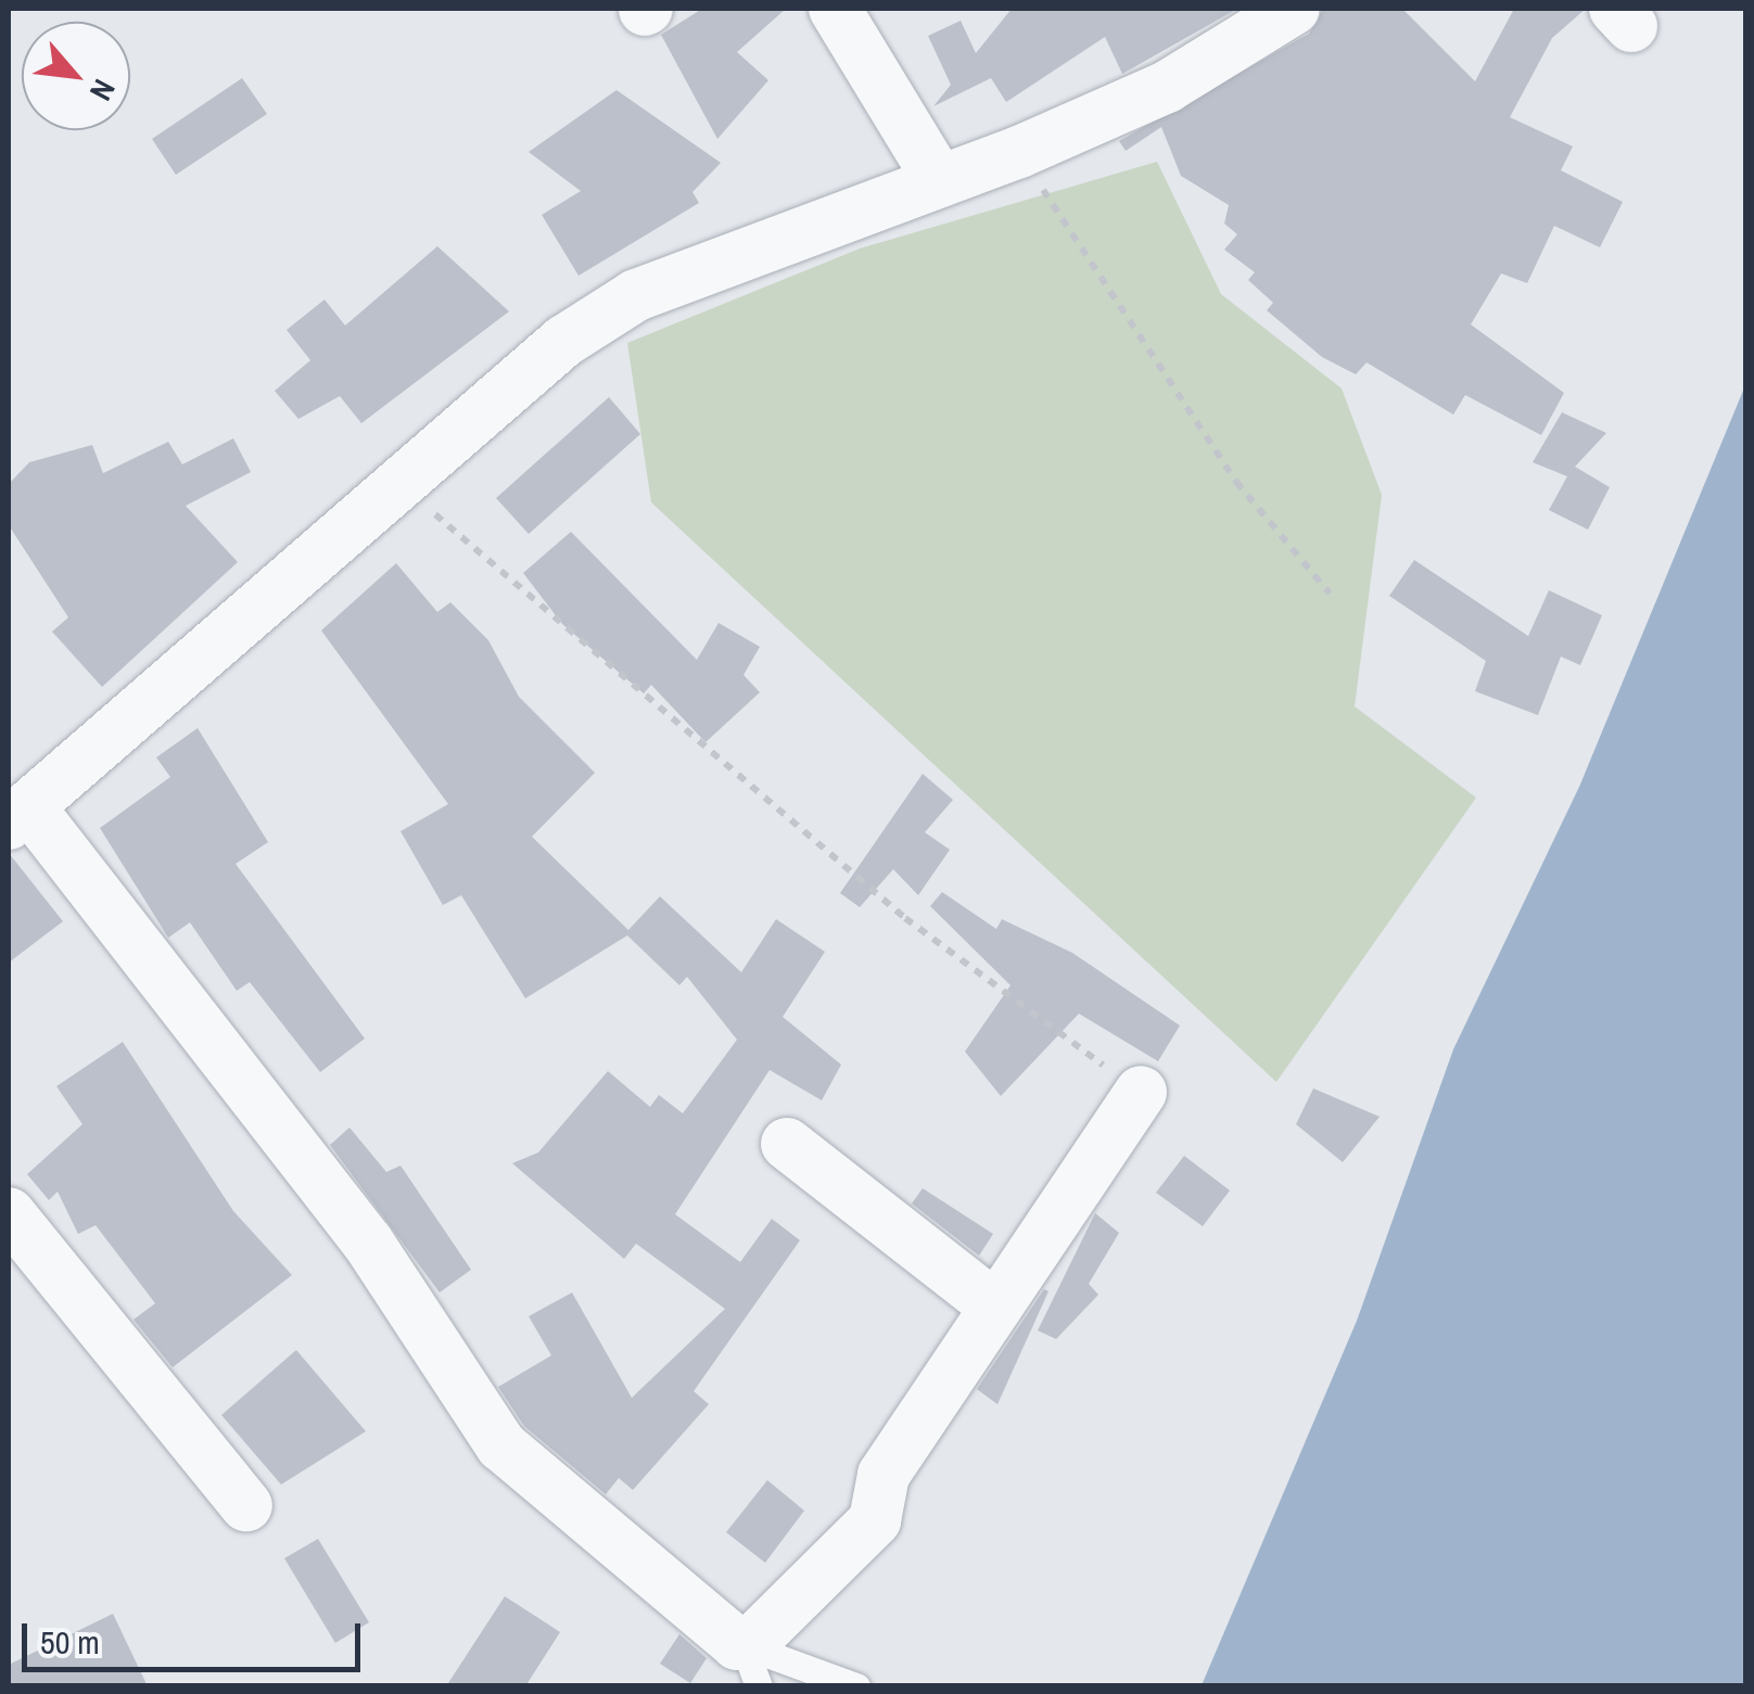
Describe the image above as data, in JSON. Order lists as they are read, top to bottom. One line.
{"scale_bar":"50 m","north":"bottom right"}
